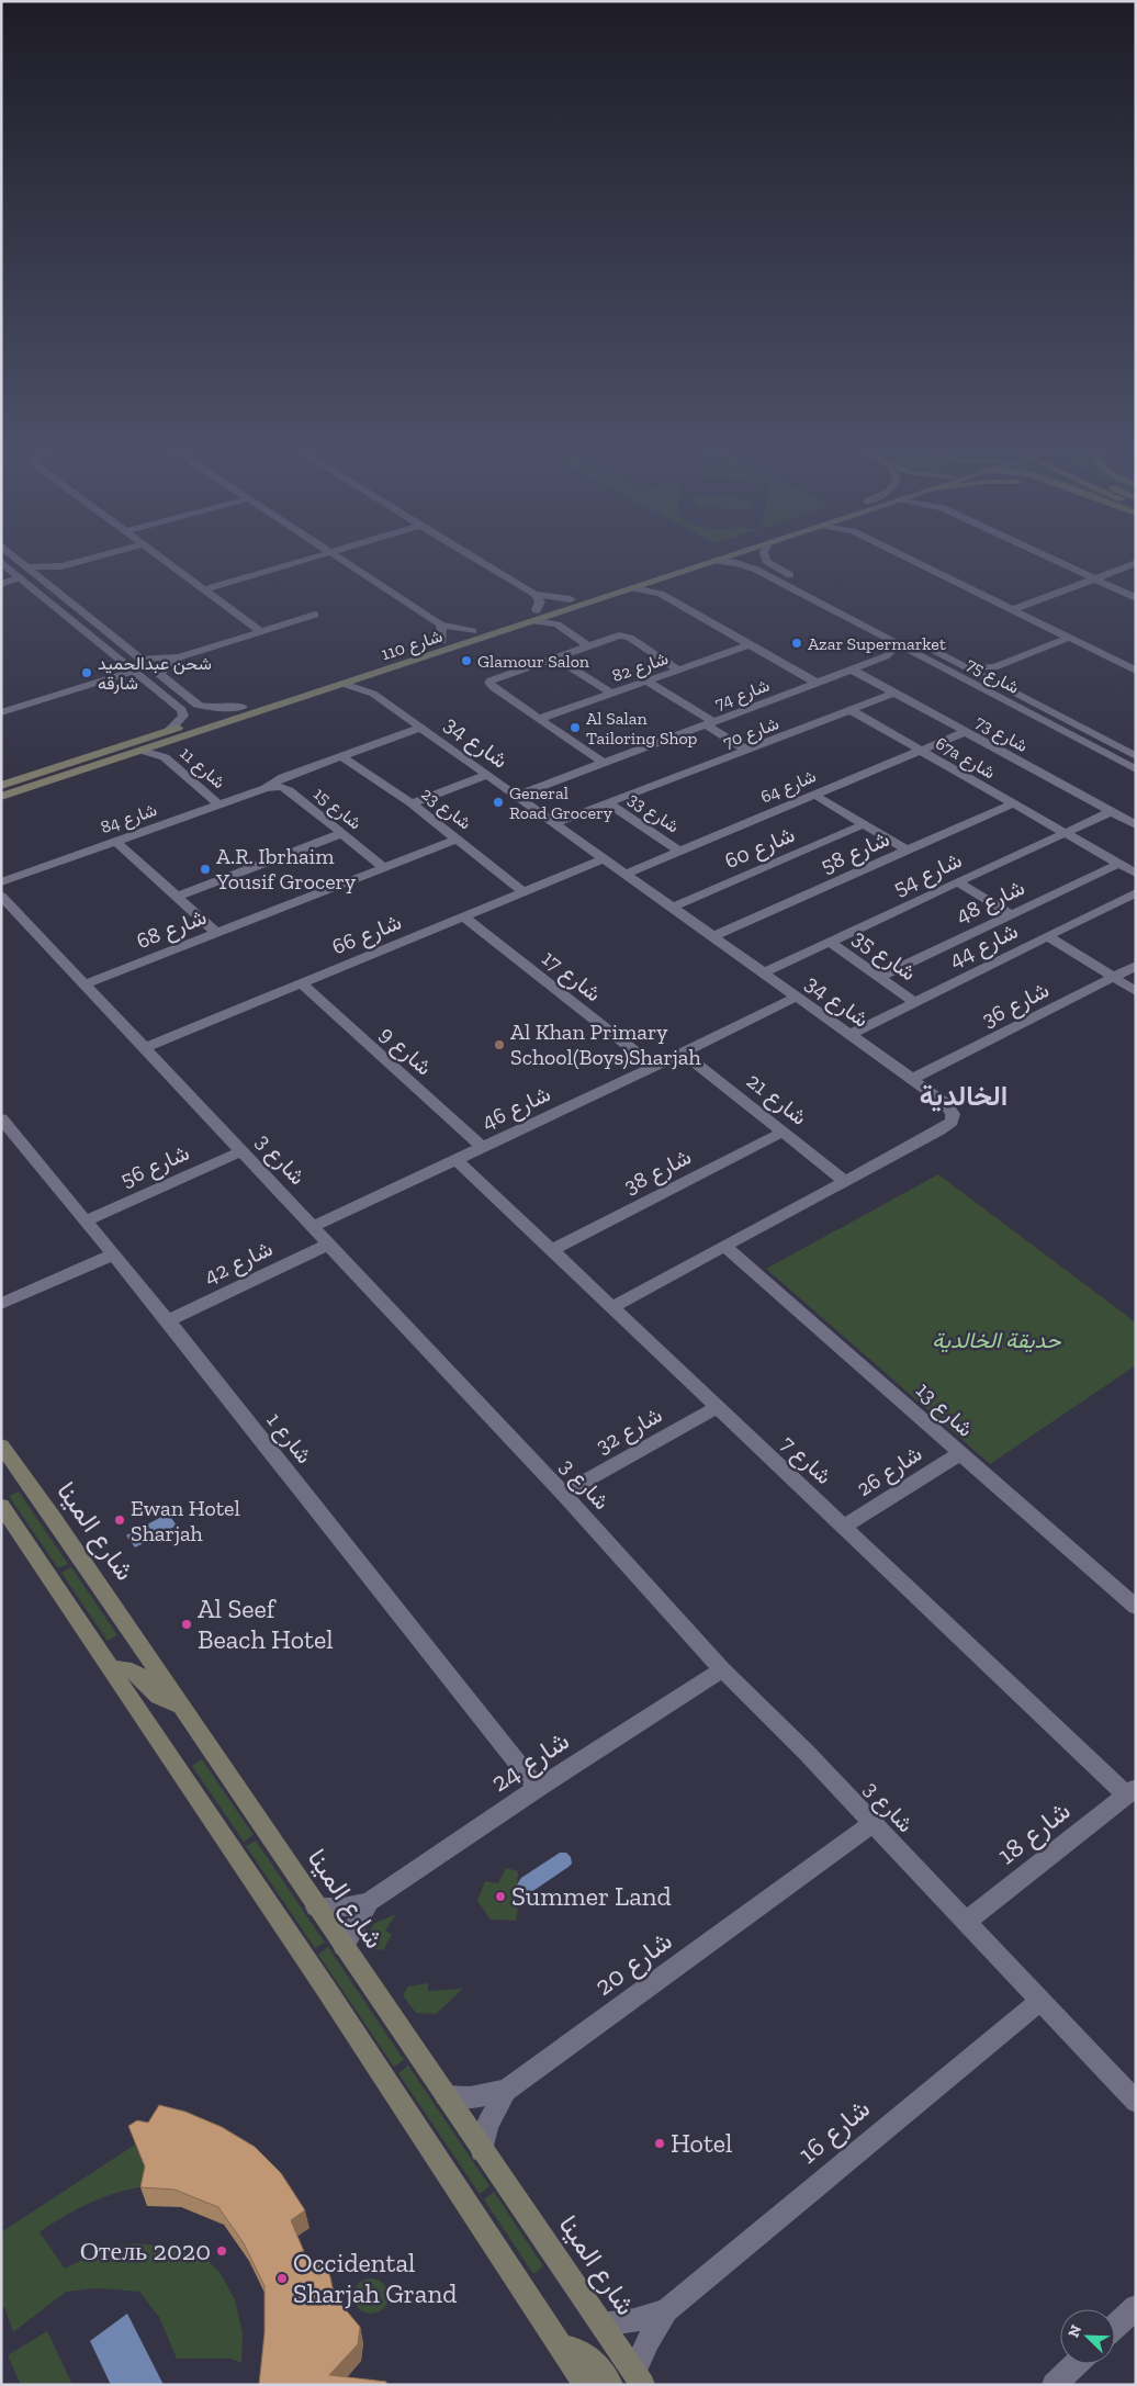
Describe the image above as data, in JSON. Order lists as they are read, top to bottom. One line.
{"streets":{"main road":["شارع 110","شارع المينا"],"street":["شارع 82","شارع 75","شارع 74","شارع 70","شارع 73","شارع 34","67a شارع","شارع 11","شارع 64","شارع 15","شارع 23","شارع 33","شارع 84","شارع 60","شارع 58","شارع 54","شارع 48","شارع 68","شارع 66","شارع 44","شارع 35","شارع 17","شارع 36","شارع 9","شارع 21","شارع 46","شارع 3","شارع 56","شارع 38","شارع 42","شارع 13","شارع 32","شارع 1","شارع 7","شارع 26","شارع 24","شارع 18","شارع 20","شارع 16"]},"crossings":[["شارع 110","شارع 34"],["شارع 110","شارع 11"],["شارع 75","شارع 74"],["شارع 74","شارع 73"],["شارع 74","شارع 34"],["شارع 70","شارع 73"],["شارع 70","شارع 34"],["شارع 70","67a شارع"],["شارع 70","شارع 33"],["شارع 73","شارع 64"],["شارع 73","شارع 54"],["شارع 34","شارع 64"],["شارع 34","شارع 84"],["شارع 34","شارع 60"],["شارع 34","شارع 58"],["شارع 34","شارع 54"],["شارع 34","شارع 66"],["شارع 34","شارع 44"],["شارع 34","شارع 36"],["شارع 34","شارع 21"],["شارع 34","شارع 46"],["شارع 34","شارع 13"],["شارع 34","شارع 7"],["67a شارع","شارع 64"],["67a شارع","شارع 58"],["67a شارع","شارع 54"],["شارع 11","شارع 84"],["شارع 64","شارع 33"],["شارع 15","شارع 84"],["شارع 15","شارع 68"],["شارع 23","شارع 84"],["شارع 23","شارع 68"],["شارع 23","شارع 66"],["شارع 54","شارع 35"],["شارع 48","شارع 35"],["شارع 68","شارع 3"],["شارع 66","شارع 17"],["شارع 66","شارع 9"],["شارع 66","شارع 3"],["شارع 44","شارع 35"],["شارع 17","شارع 46"],["شارع 9","شارع 46"],["شارع 21","شارع 46"],["شارع 21","شارع 38"],["شارع 46","شارع 3"],["شارع 46","شارع 7"],["شارع 3","شارع 56"],["شارع 3","شارع 42"],["شارع 3","شارع 32"],["شارع 3","شارع 24"],["شارع 3","شارع 18"],["شارع 3","شارع 20"],["شارع 3","شارع 16"],["شارع 56","شارع 1"],["شارع 38","شارع 7"],["شارع 42","شارع 1"],["شارع 13","شارع 26"],["شارع 32","شارع 7"],["شارع 1","شارع 24"],["شارع 7","شارع 26"],["شارع 7","شارع 18"],["شارع المينا","شارع 24"],["شارع المينا","شارع 20"],["شارع المينا","شارع 16"]],"districts":["الخالدية"],"parks":["حديقة الخالدية"],"places":["Azar Supermarket","Glamour Salon","شحن عبدالحميد شارقه","Al Salan Tailoring Shop","General Road Grocery","A.R. Ibrhaim Yousif Grocery","Al Khan Primary School(Boys)Sharjah","Ewan Hotel Sharjah","Al Seef Beach Hotel","Summer Land","Hotel","Отель 2020","Occidental Sharjah Grand"],"north":"top left"}
